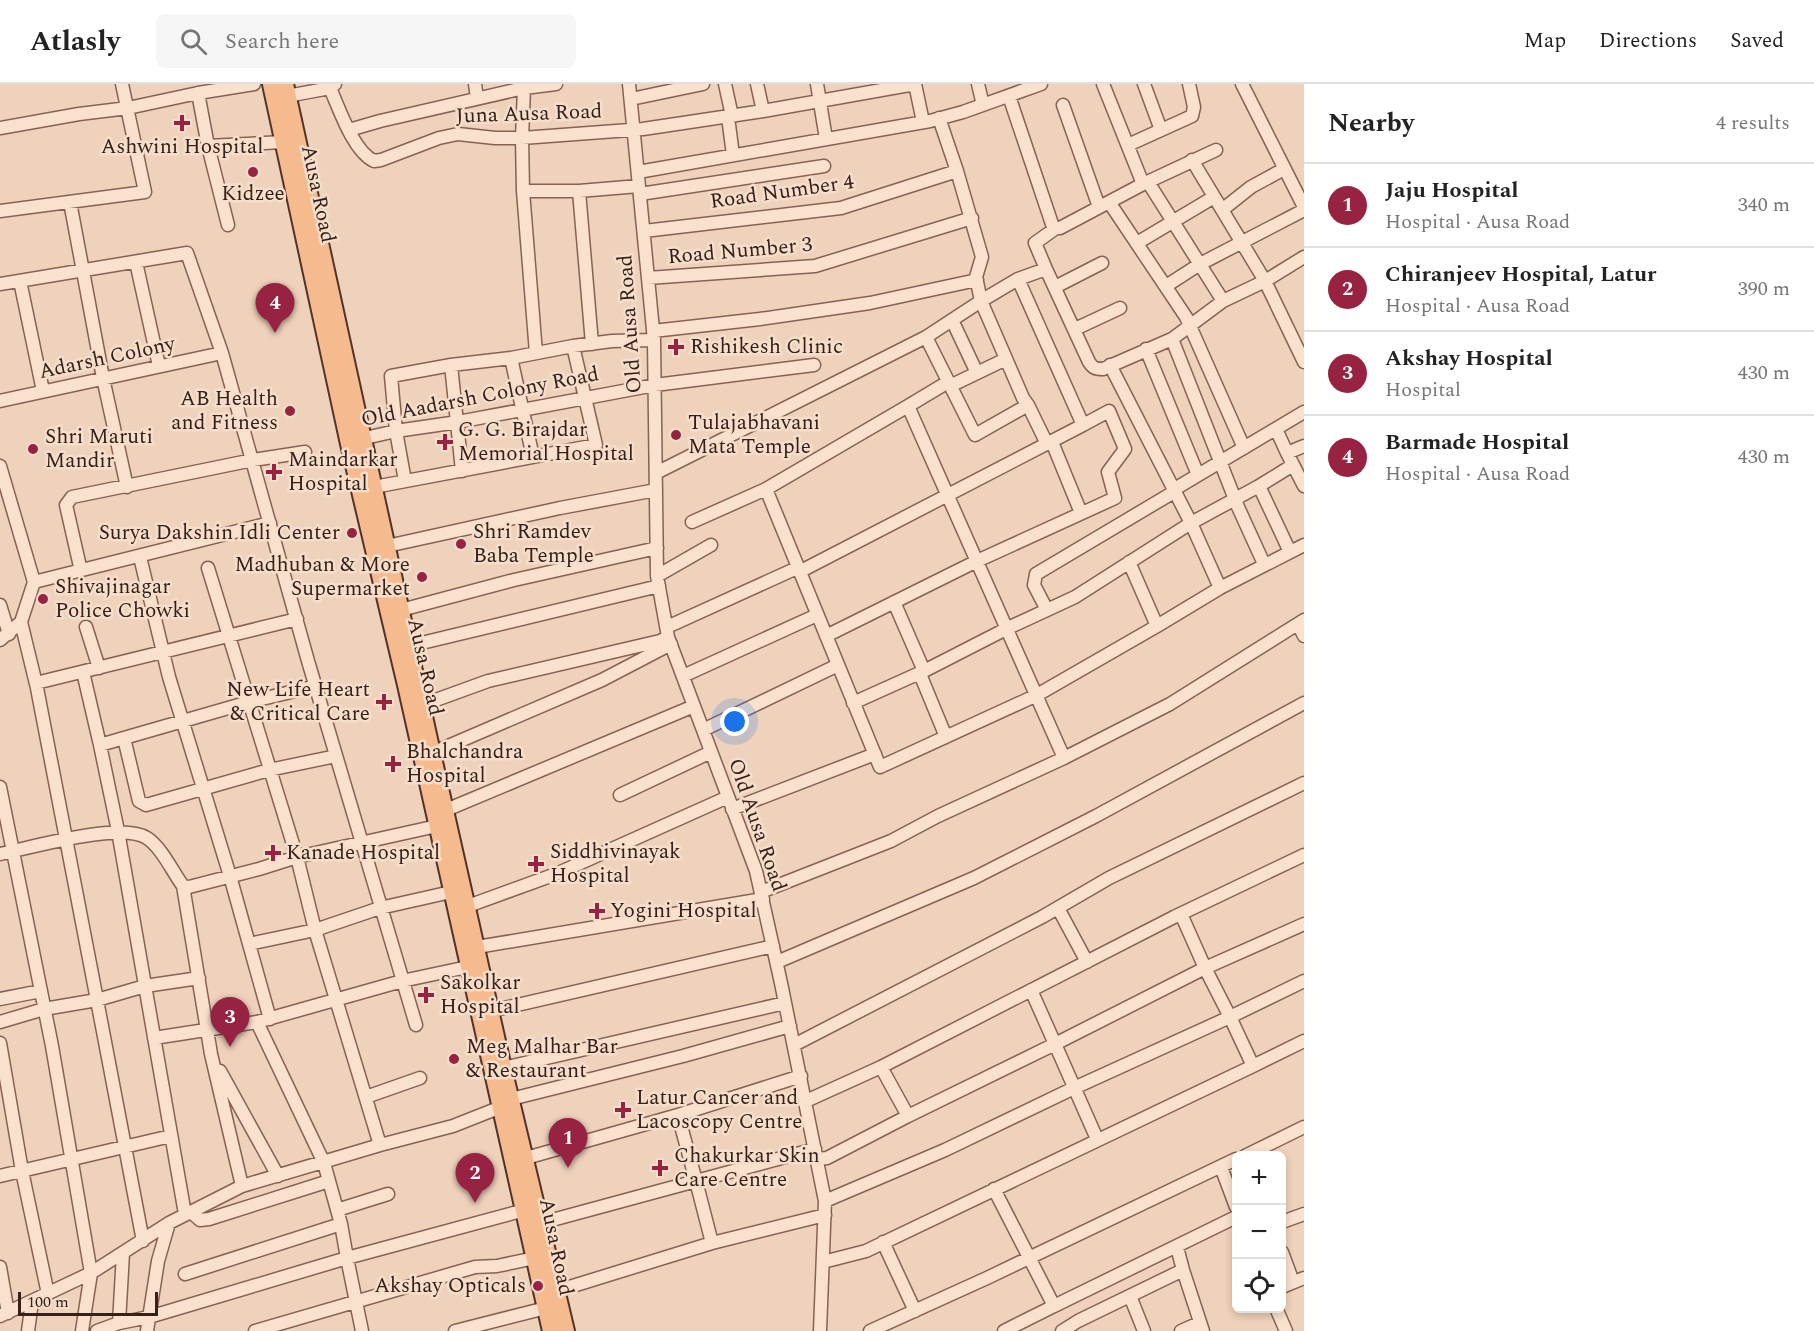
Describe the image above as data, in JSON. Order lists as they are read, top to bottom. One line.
{"streets":{"main road":["Ausa Road"],"street":["Juna Ausa Road","Road Number 4","Road Number 3","Old Ausa Road","Adarsh Colony","Old Aadarsh Colony Road"]},"crossings":[["Juna Ausa Road","Old Ausa Road"],["Road Number 4","Old Ausa Road"],["Ausa Road","Old Aadarsh Colony Road"],["Road Number 3","Old Ausa Road"],["Old Ausa Road","Old Aadarsh Colony Road"]],"places":{"health":["Ashwini Hospital","Rishikesh Clinic","G. G. Birajdar Memorial Hospital","Maindarkar Hospital","New Life Heart & Critical Care","Bhalchandra Hospital","Kanade Hospital","Siddhivinayak Hospital","Yogini Hospital","Sakolkar Hospital","Latur Cancer and Lacoscopy Centre","Chakurkar Skin Care Centre"],"other":["Kidzee","AB Health and Fitness","Tulajabhavani Mata Temple","Shri Maruti Mandir","Surya Dakshin Idli Center","Shri Ramdev Baba Temple","Madhuban & More Supermarket","Shivajinagar Police Chowki","Meg Malhar Bar & Restaurant","Akshay Opticals"]},"scale_bar":"100 m","page":{"header":"Atlasly","search":"Search here","nav":["Map","Directions","Saved"],"heading":["Nearby","4 results"],"list":[{"mark":"1","name":"Jaju Hospital","note":"Hospital · Ausa Road","value":"340 m"},{"mark":"2","name":"Chiranjeev Hospital, Latur","note":"Hospital · Ausa Road","value":"390 m"},{"mark":"3","name":"Akshay Hospital","note":"Hospital","value":"430 m"},{"mark":"4","name":"Barmade Hospital","note":"Hospital · Ausa Road","value":"430 m"}],"pins":["4","3","1","2"],"map_buttons":["+","−"],"scale":"100 m"}}
